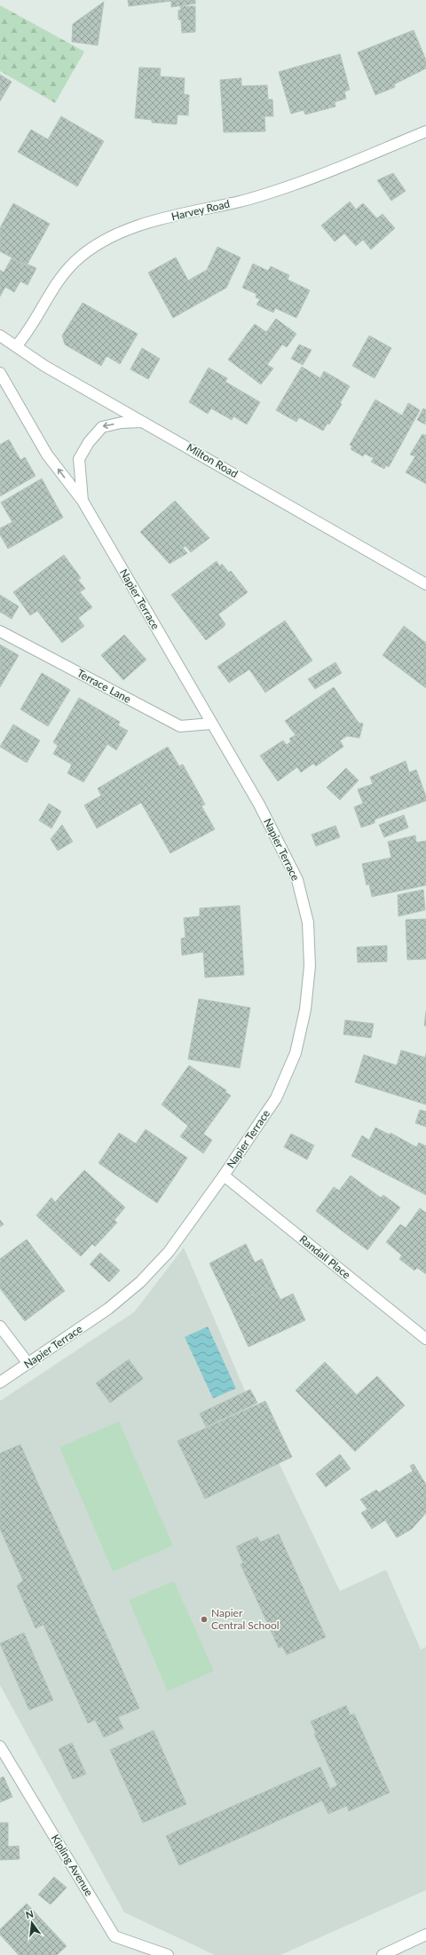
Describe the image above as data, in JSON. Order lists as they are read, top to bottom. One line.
{"streets":{"street":["Harvey Road","Milton Road","Napier Terrace","Terrace Lane","Randall Place","Kipling Avenue"]},"crossings":[["Harvey Road","Milton Road"],["Napier Terrace","Terrace Lane"],["Napier Terrace","Randall Place"]],"places":["Napier Central School"],"north":"top"}
